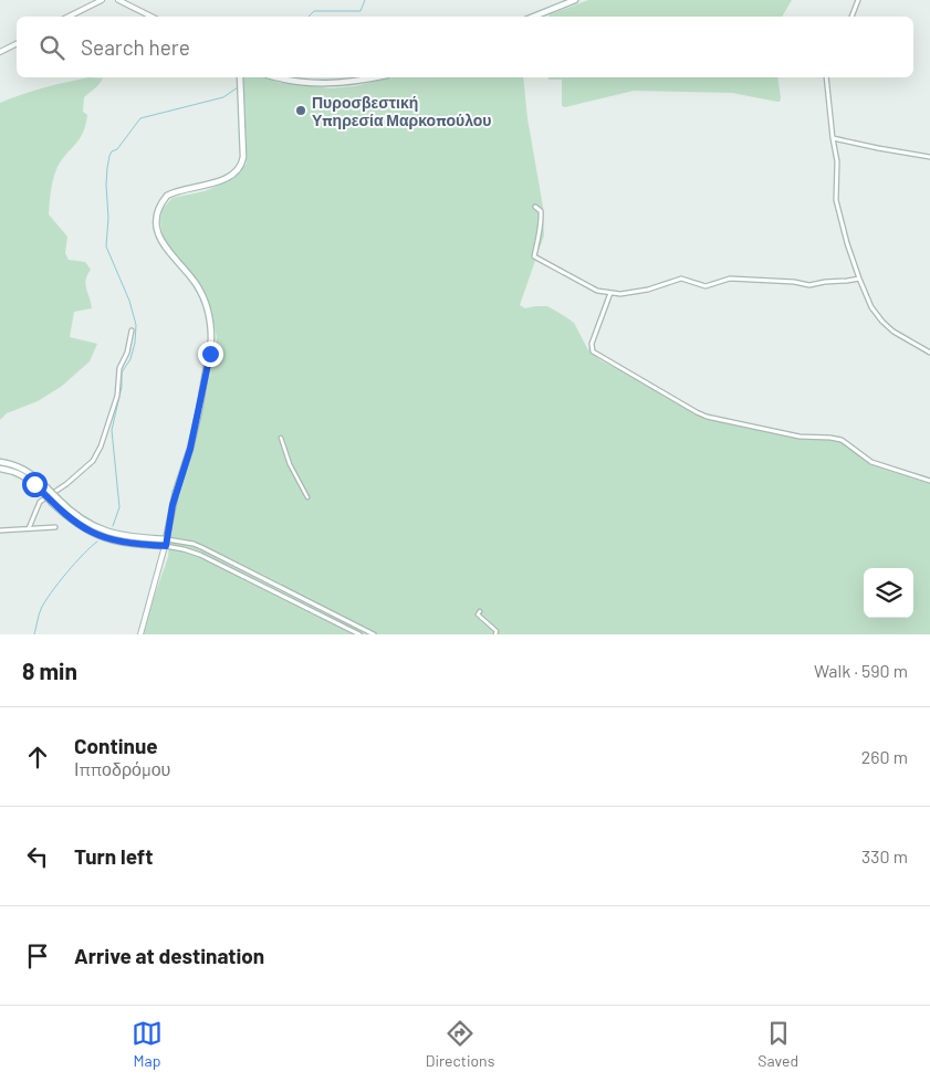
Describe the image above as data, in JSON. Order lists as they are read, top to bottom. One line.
{"places":["Πυροσβεστική Υπηρεσία Μαρκοπούλου"],"page":{"search":"Search here","heading":["8 min","Walk · 590 m"],"list":[["Continue","Ιπποδρόμου","260 m"],["Turn left","330 m"],"Arrive at destination"],"nav":["Map","Directions","Saved"]}}
